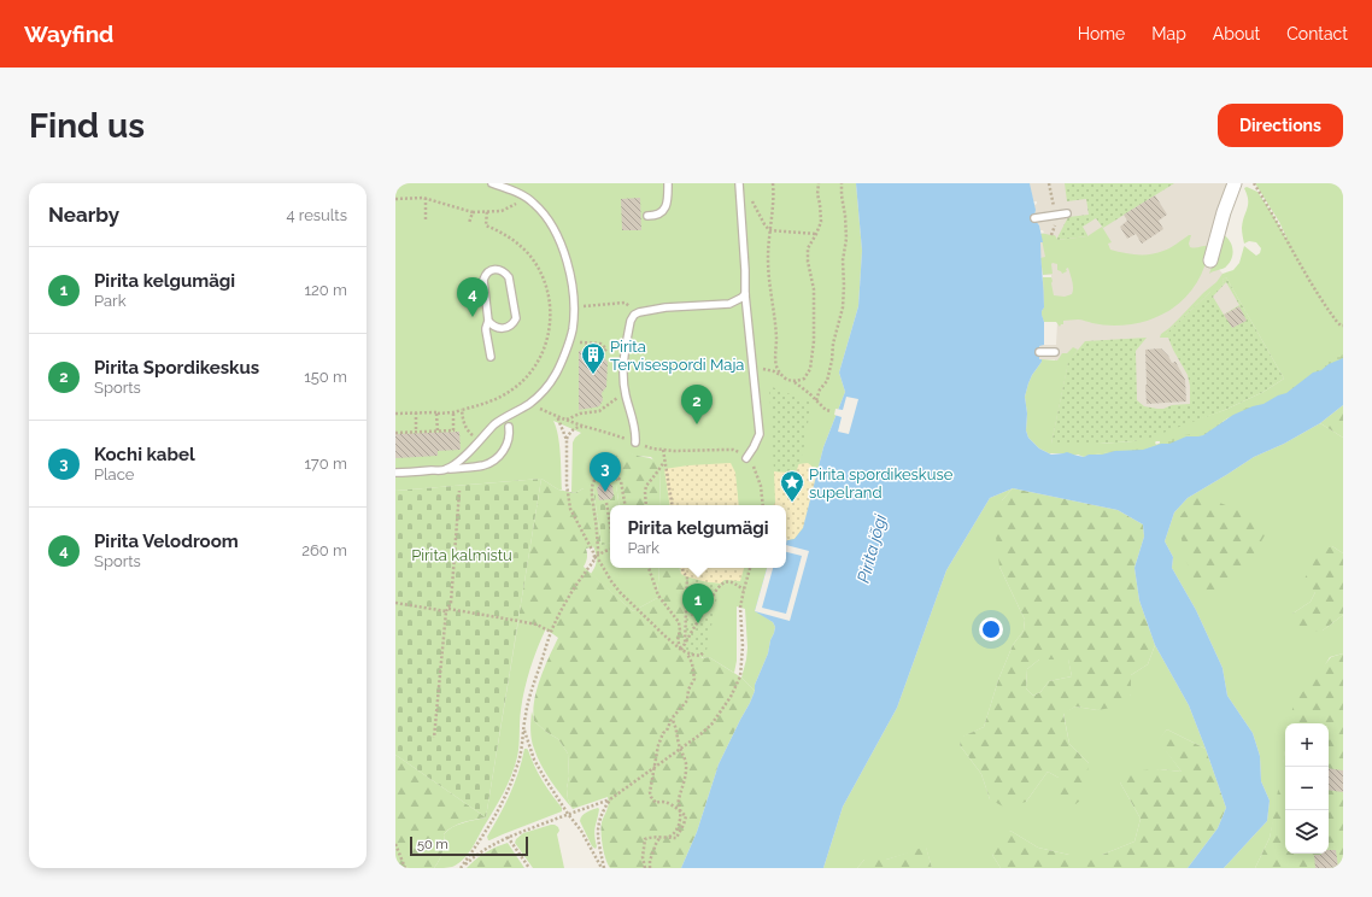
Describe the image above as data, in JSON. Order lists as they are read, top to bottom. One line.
{"water":["Pirita jõgi"],"parks":["Pirita kalmistu"],"places":{"building":["Pirita Tervisespordi Maja"],"place":["Pirita spordikeskuse supelrand"]},"scale_bar":"50 m","page":{"header":"Wayfind","nav":["Home","Map","About","Contact"],"buttons":"Directions","title":"Find us","heading":["Nearby","4 results"],"list":[{"mark":"1","name":"Pirita kelgumägi","note":"Park","value":"120 m"},{"mark":"2","name":"Pirita Spordikeskus","note":"Sports","value":"150 m"},{"mark":"3","name":"Kochi kabel","note":"Place","value":"170 m"},{"mark":"4","name":"Pirita Velodroom","note":"Sports","value":"260 m"}],"pins":["4","2","3","1"],"popup":["Pirita kelgumägi","Park"],"map_buttons":["+","−"],"scale":"50 m"}}
